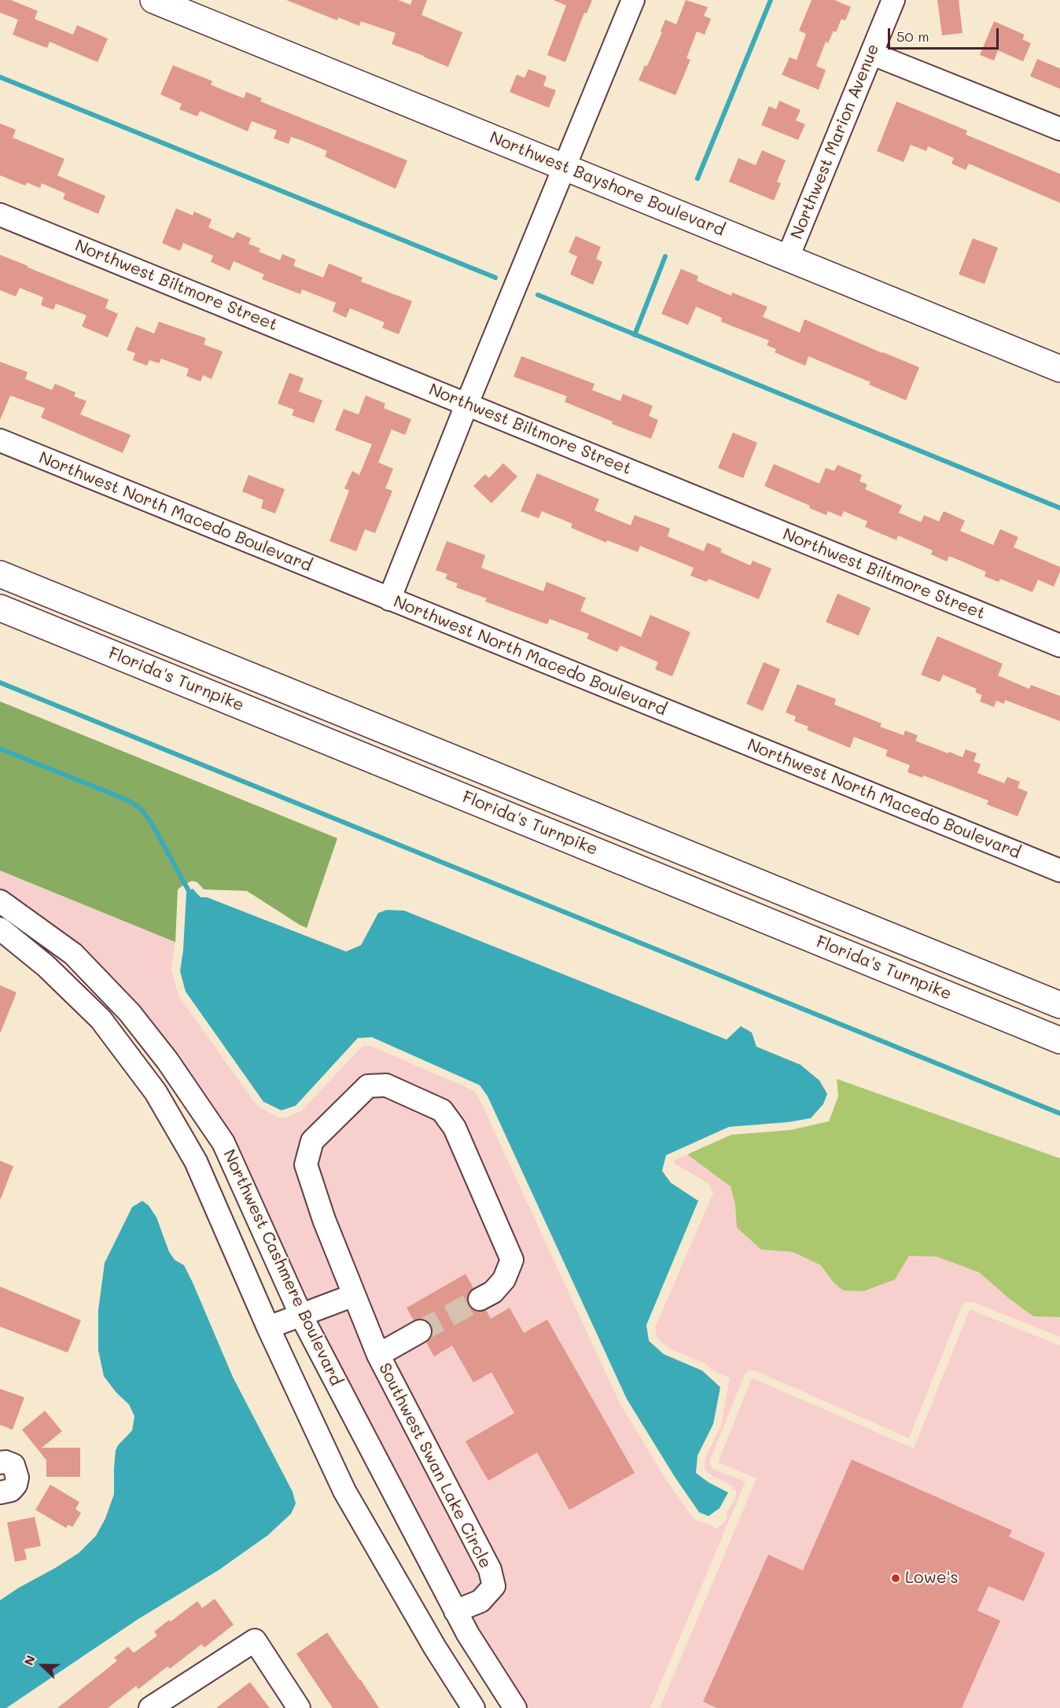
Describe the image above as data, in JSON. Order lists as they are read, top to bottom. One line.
{"streets":{"main road":["Northwest Bayshore Boulevard","Florida's Turnpike"],"street":["Northwest Marion Avenue","Northwest Biltmore Street","Northwest North Macedo Boulevard","Northwest Cashmere Boulevard","Southwest Swan Lake Circle"]},"crossings":[["Northwest Marion Avenue","Northwest Bayshore Boulevard"],["Northwest Cashmere Boulevard","Southwest Swan Lake Circle"]],"places":["Lowe's"],"scale_bar":"50 m","north":"left"}
